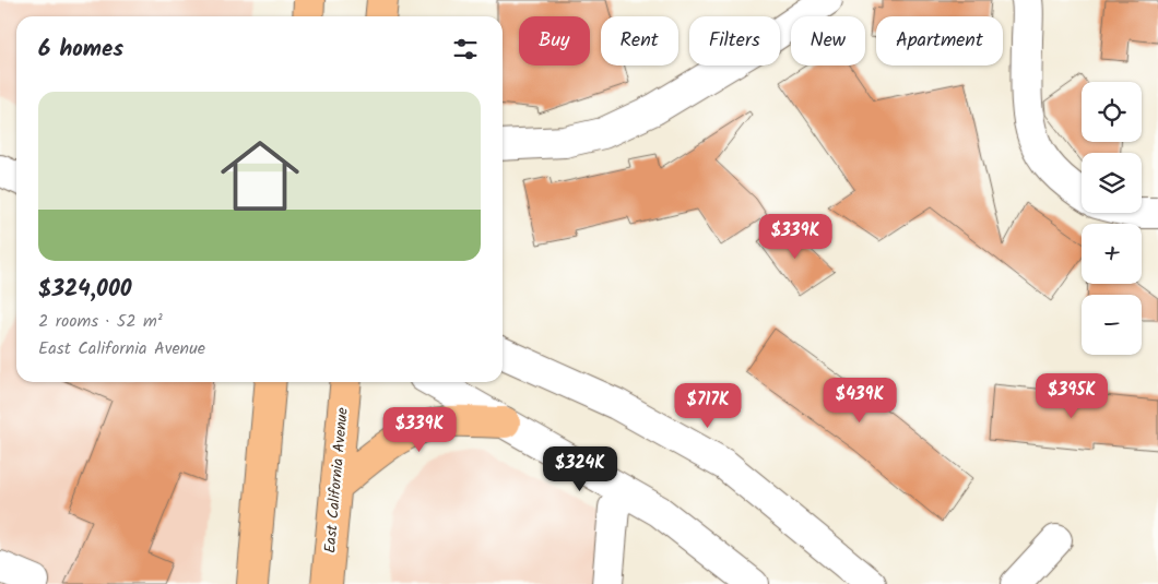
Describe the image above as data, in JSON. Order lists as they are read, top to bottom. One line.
{"streets":{"main road":["East California Avenue"]},"page":{"chip":["Buy","Rent","Filters","New","Apartment"],"heading":"6 homes","map_buttons":["+","−"],"list":[{"name":"$324,000","note":"2 rooms · 52 m² · East California Avenue"}],"price":["$339K","$395K","$439K","$717K","$339K","$324K"]}}
